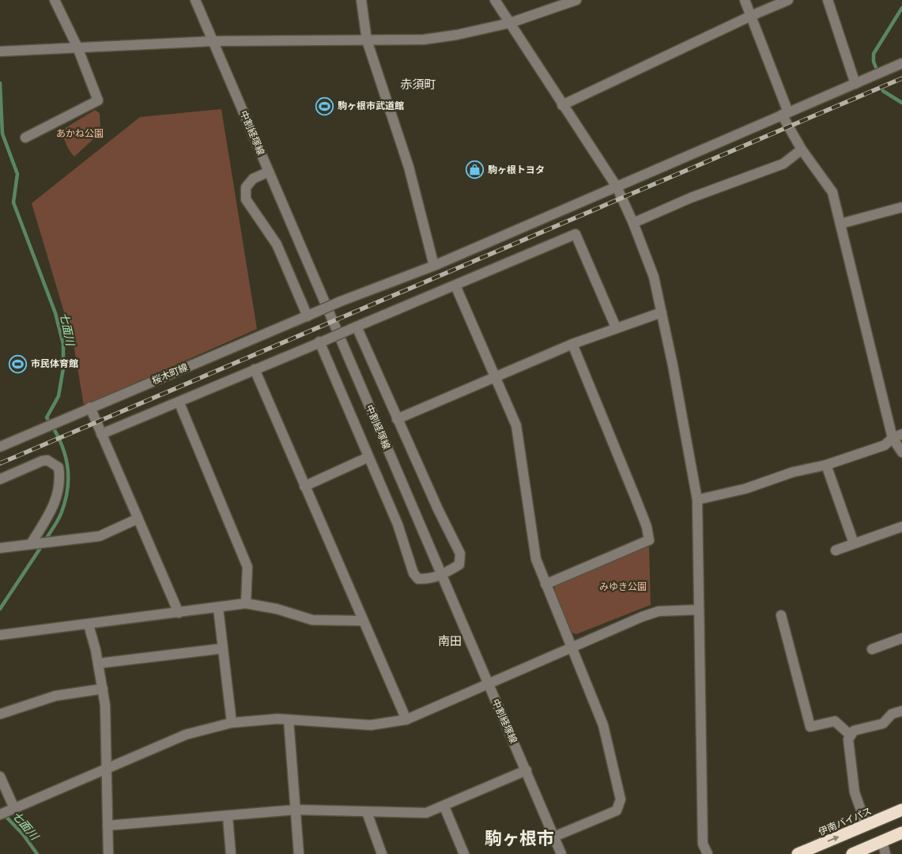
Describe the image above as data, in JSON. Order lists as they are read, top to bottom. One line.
{"streets":{"highway":["伊南バイパス"],"street":["中割経塚線","桜木町線"]},"districts":["赤須町","南田","駒ヶ根市"],"water":["七面川"],"parks":["あかね公園","みゆき公園"],"places":{"sports":["駒ヶ根市武道館","市民体育館"],"shop":["駒ヶ根トヨタ"]}}
